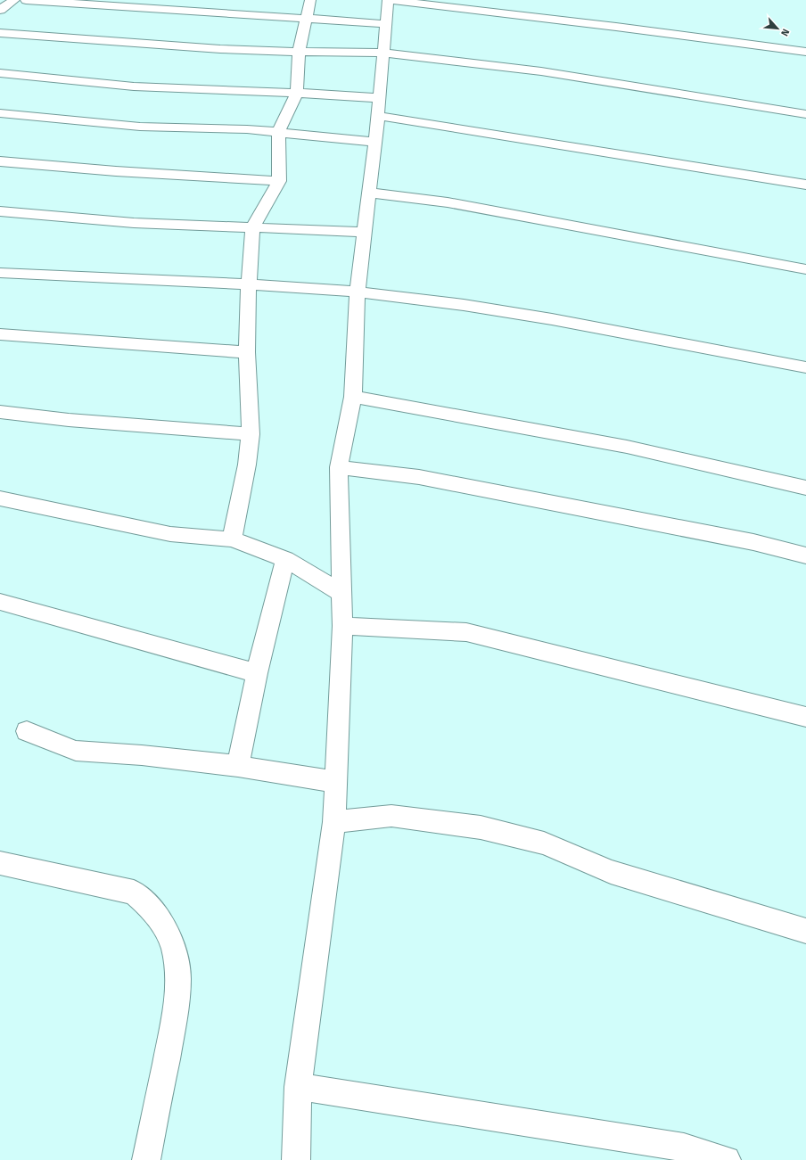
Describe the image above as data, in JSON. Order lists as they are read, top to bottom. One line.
{"north":"bottom right"}
